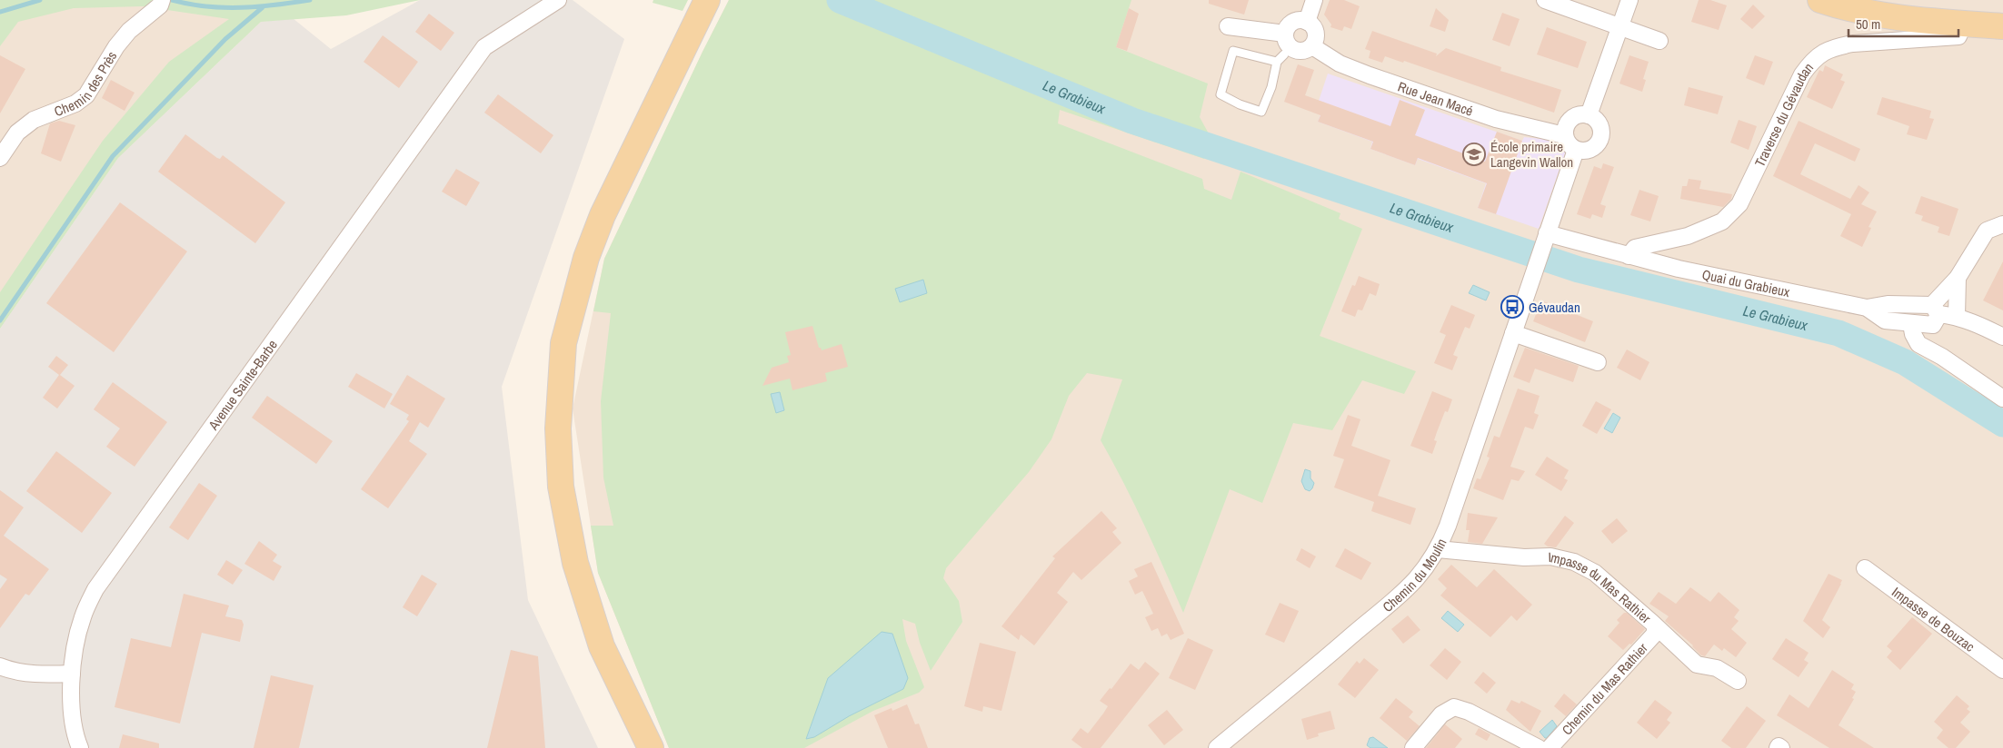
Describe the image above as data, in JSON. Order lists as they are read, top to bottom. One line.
{"streets":{"street":["Chemin des Près","Rue Jean Macé","Traverse du Gévaudan","Quai du Grabieux","Avenue Sainte-Barbe","Chemin du Moulin","Impasse du Mas Rathier","Impasse de Bouzac","Chemin du Mas Rathier"]},"crossings":[["Rue Jean Macé","Chemin du Moulin"],["Traverse du Gévaudan","Quai du Grabieux"],["Quai du Grabieux","Chemin du Moulin"],["Chemin du Moulin","Impasse du Mas Rathier"],["Impasse du Mas Rathier","Chemin du Mas Rathier"]],"water":["Le Grabieux"],"places":{"school or university":["École primaire Langevin Wallon"],"bus stop":["Gévaudan"]},"scale_bar":"50 m"}
